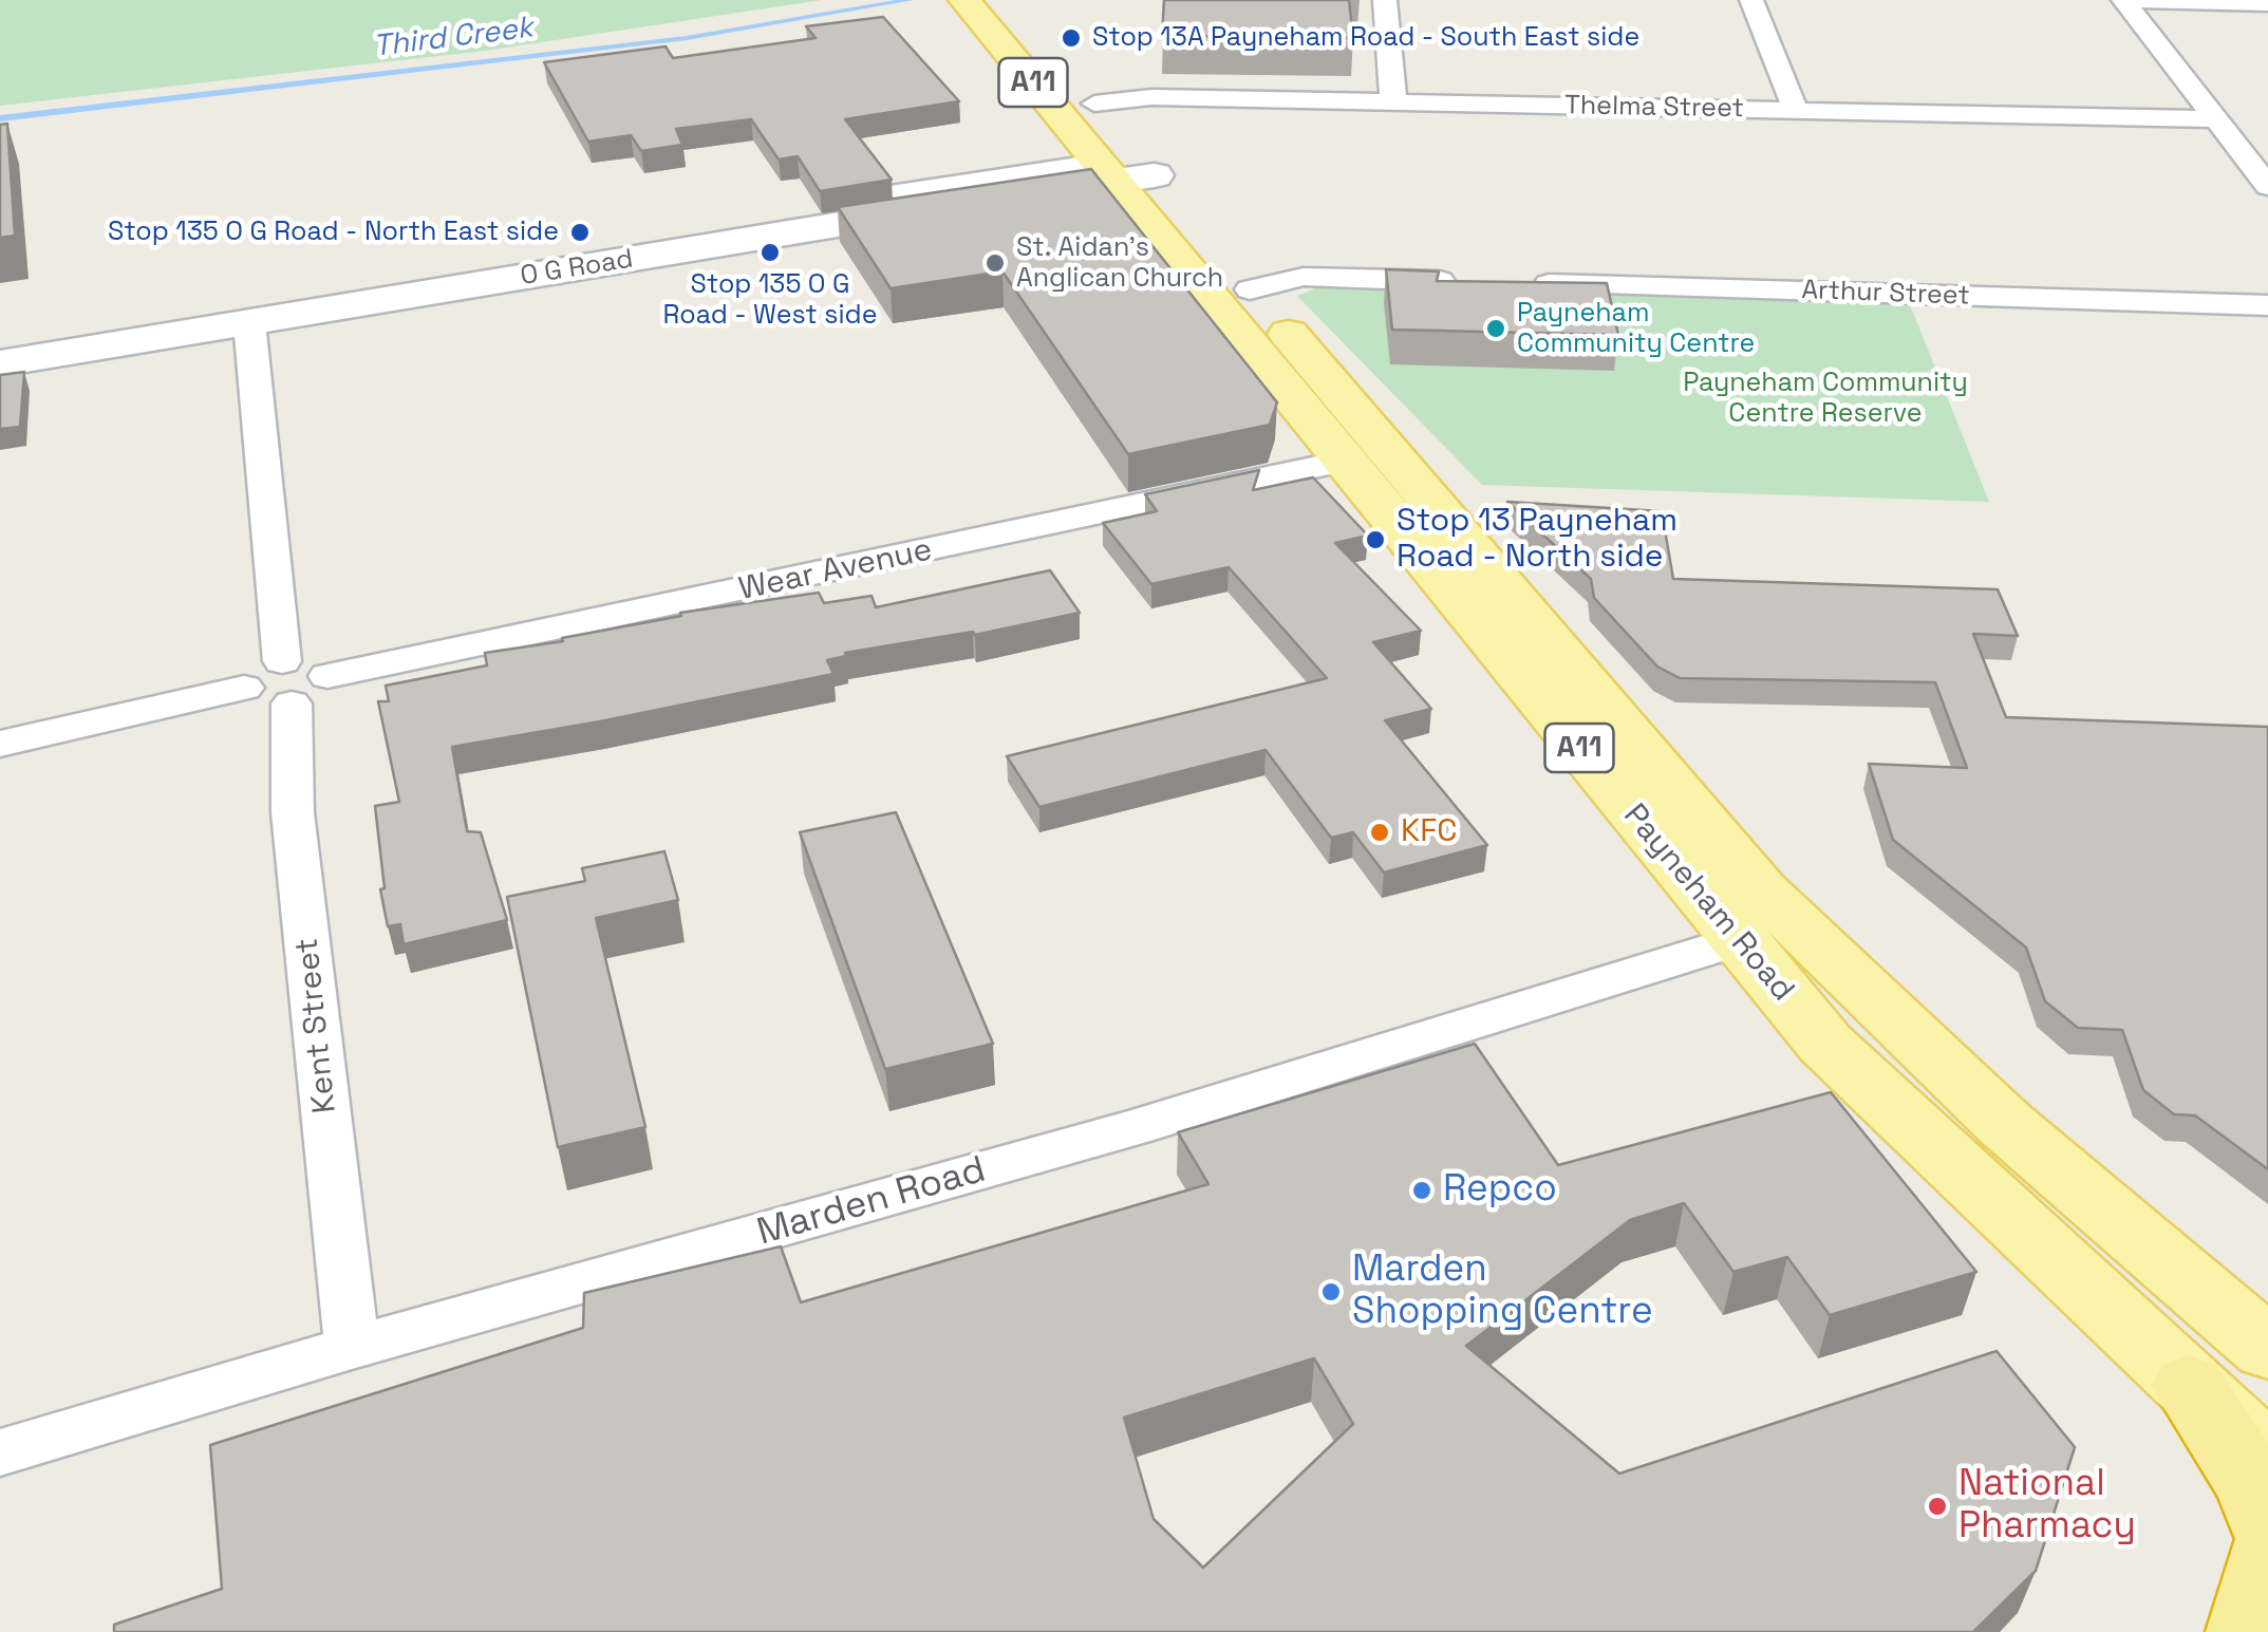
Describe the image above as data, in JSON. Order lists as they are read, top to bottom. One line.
{"streets":{"main road":["A11","O G Road","Payneham Road"],"street":["Thelma Street","Arthur Street","Wear Avenue","Kent Street","Marden Road"]},"crossings":[["Thelma Street","Payneham Road"],["O G Road","Payneham Road"],["O G Road","Kent Street"],["Wear Avenue","Payneham Road"],["Wear Avenue","Kent Street"],["Payneham Road","Marden Road"],["Kent Street","Marden Road"]],"water":["Third Creek"],"parks":["Payneham Community Centre Reserve"],"places":["Stop 13A Payneham Road - South East side","Stop 135 O G Road - North East side","Stop 135 O G Road - West side","St. Aidan's Anglican Church","Payneham Community Centre","Stop 13 Payneham Road - North side","KFC","Repco","Marden Shopping Centre","National Pharmacy"]}
